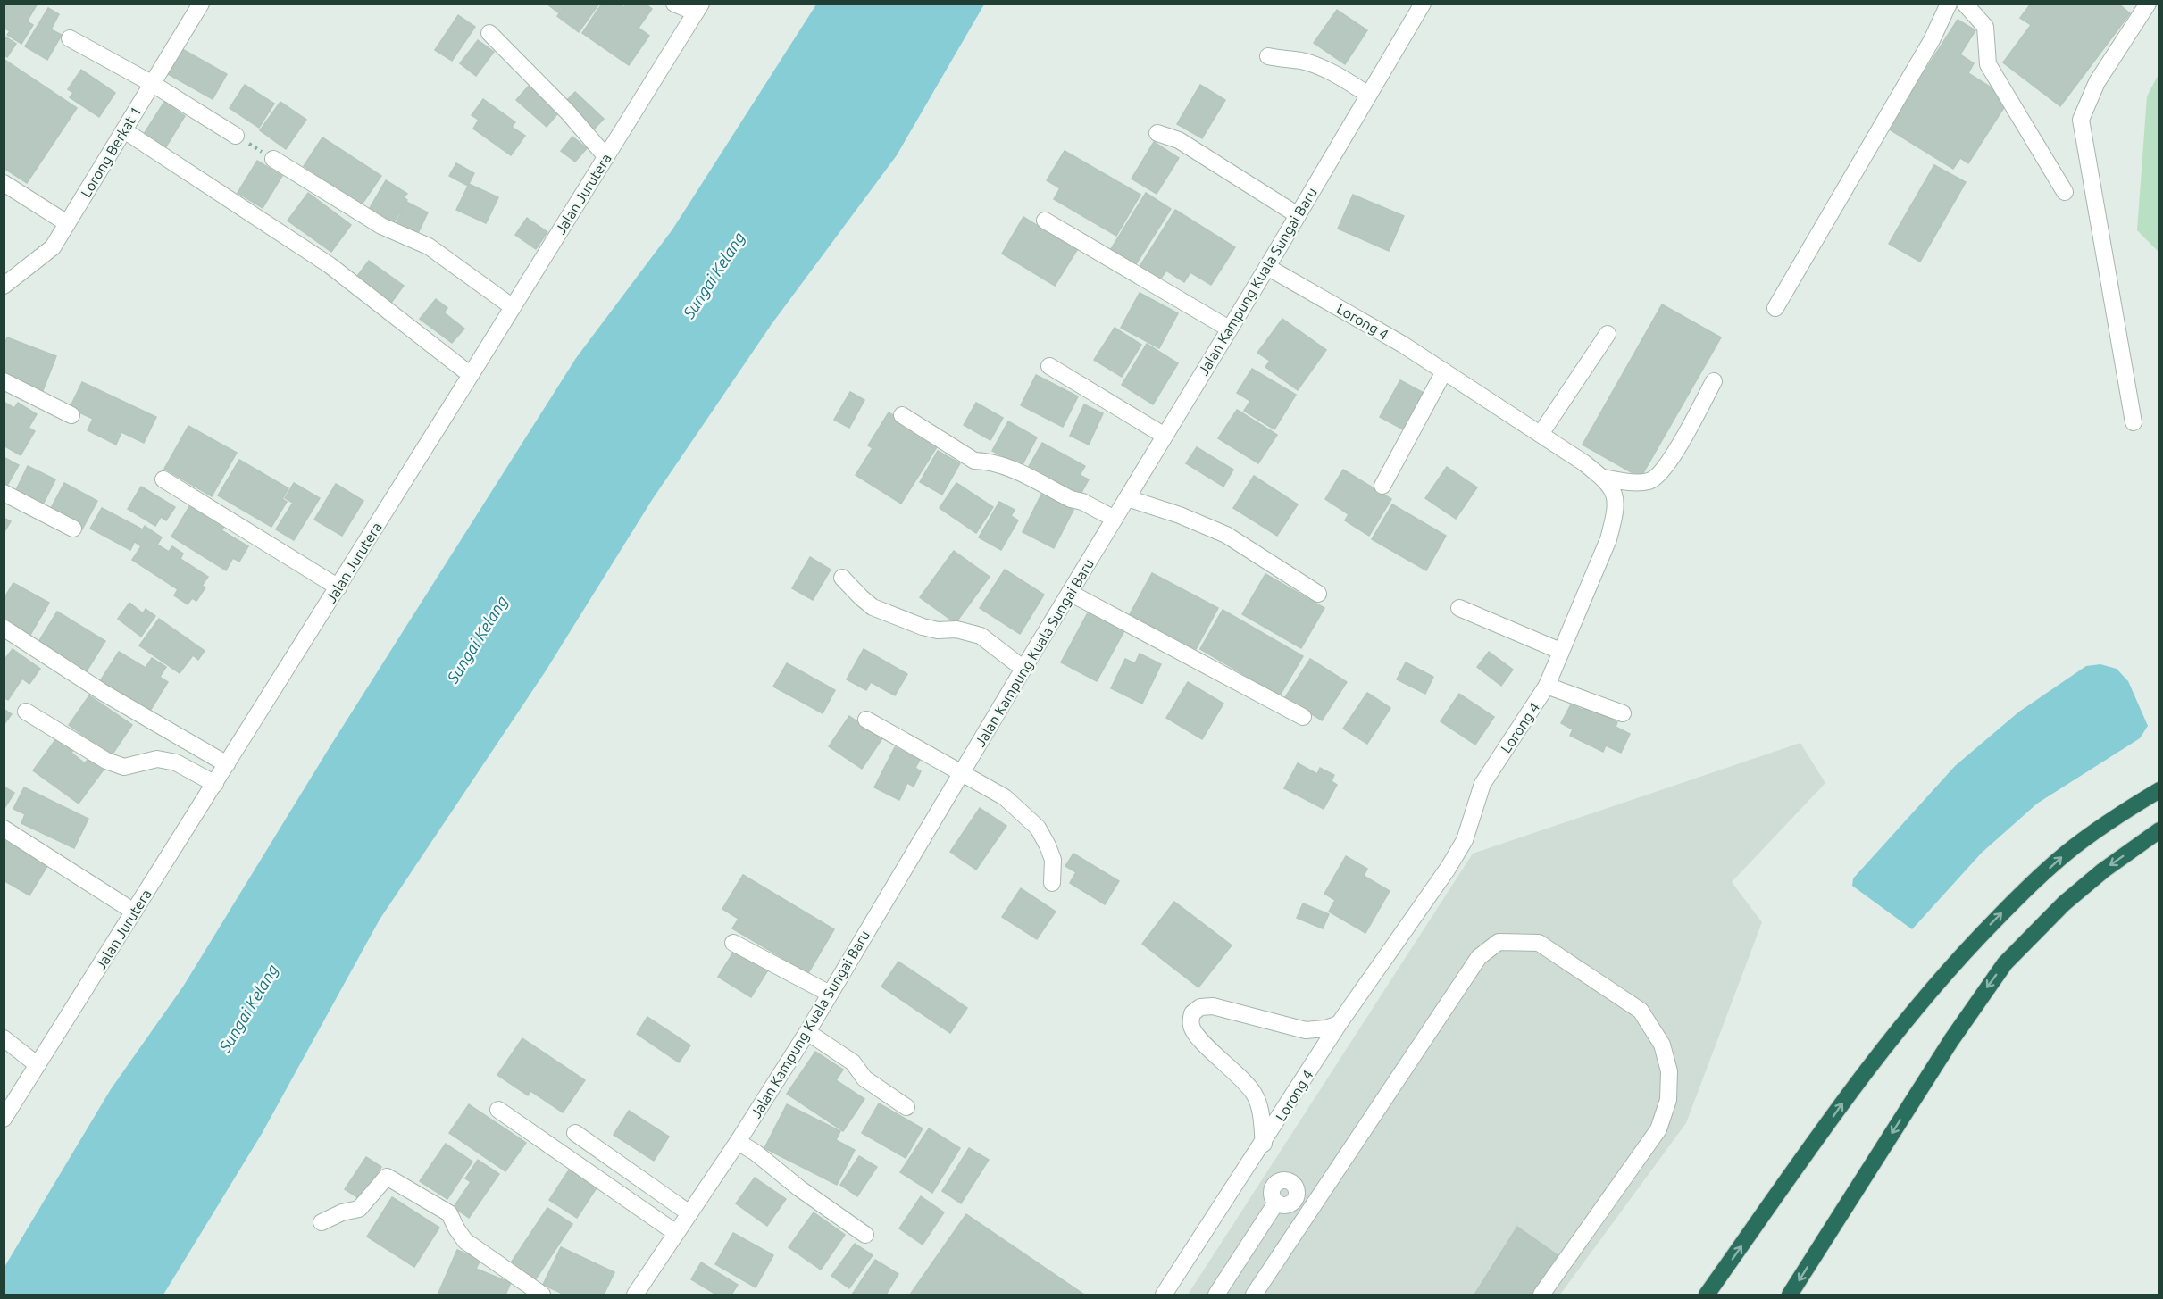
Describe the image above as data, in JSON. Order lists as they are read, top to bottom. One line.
{"streets":{"street":["Lorong Berkat 1","Jalan Jurutera","Jalan Kampung Kuala Sungai Baru","Lorong 4"]},"crossings":[["Jalan Kampung Kuala Sungai Baru","Lorong 4"]],"water":["Sungai Kelang"]}
